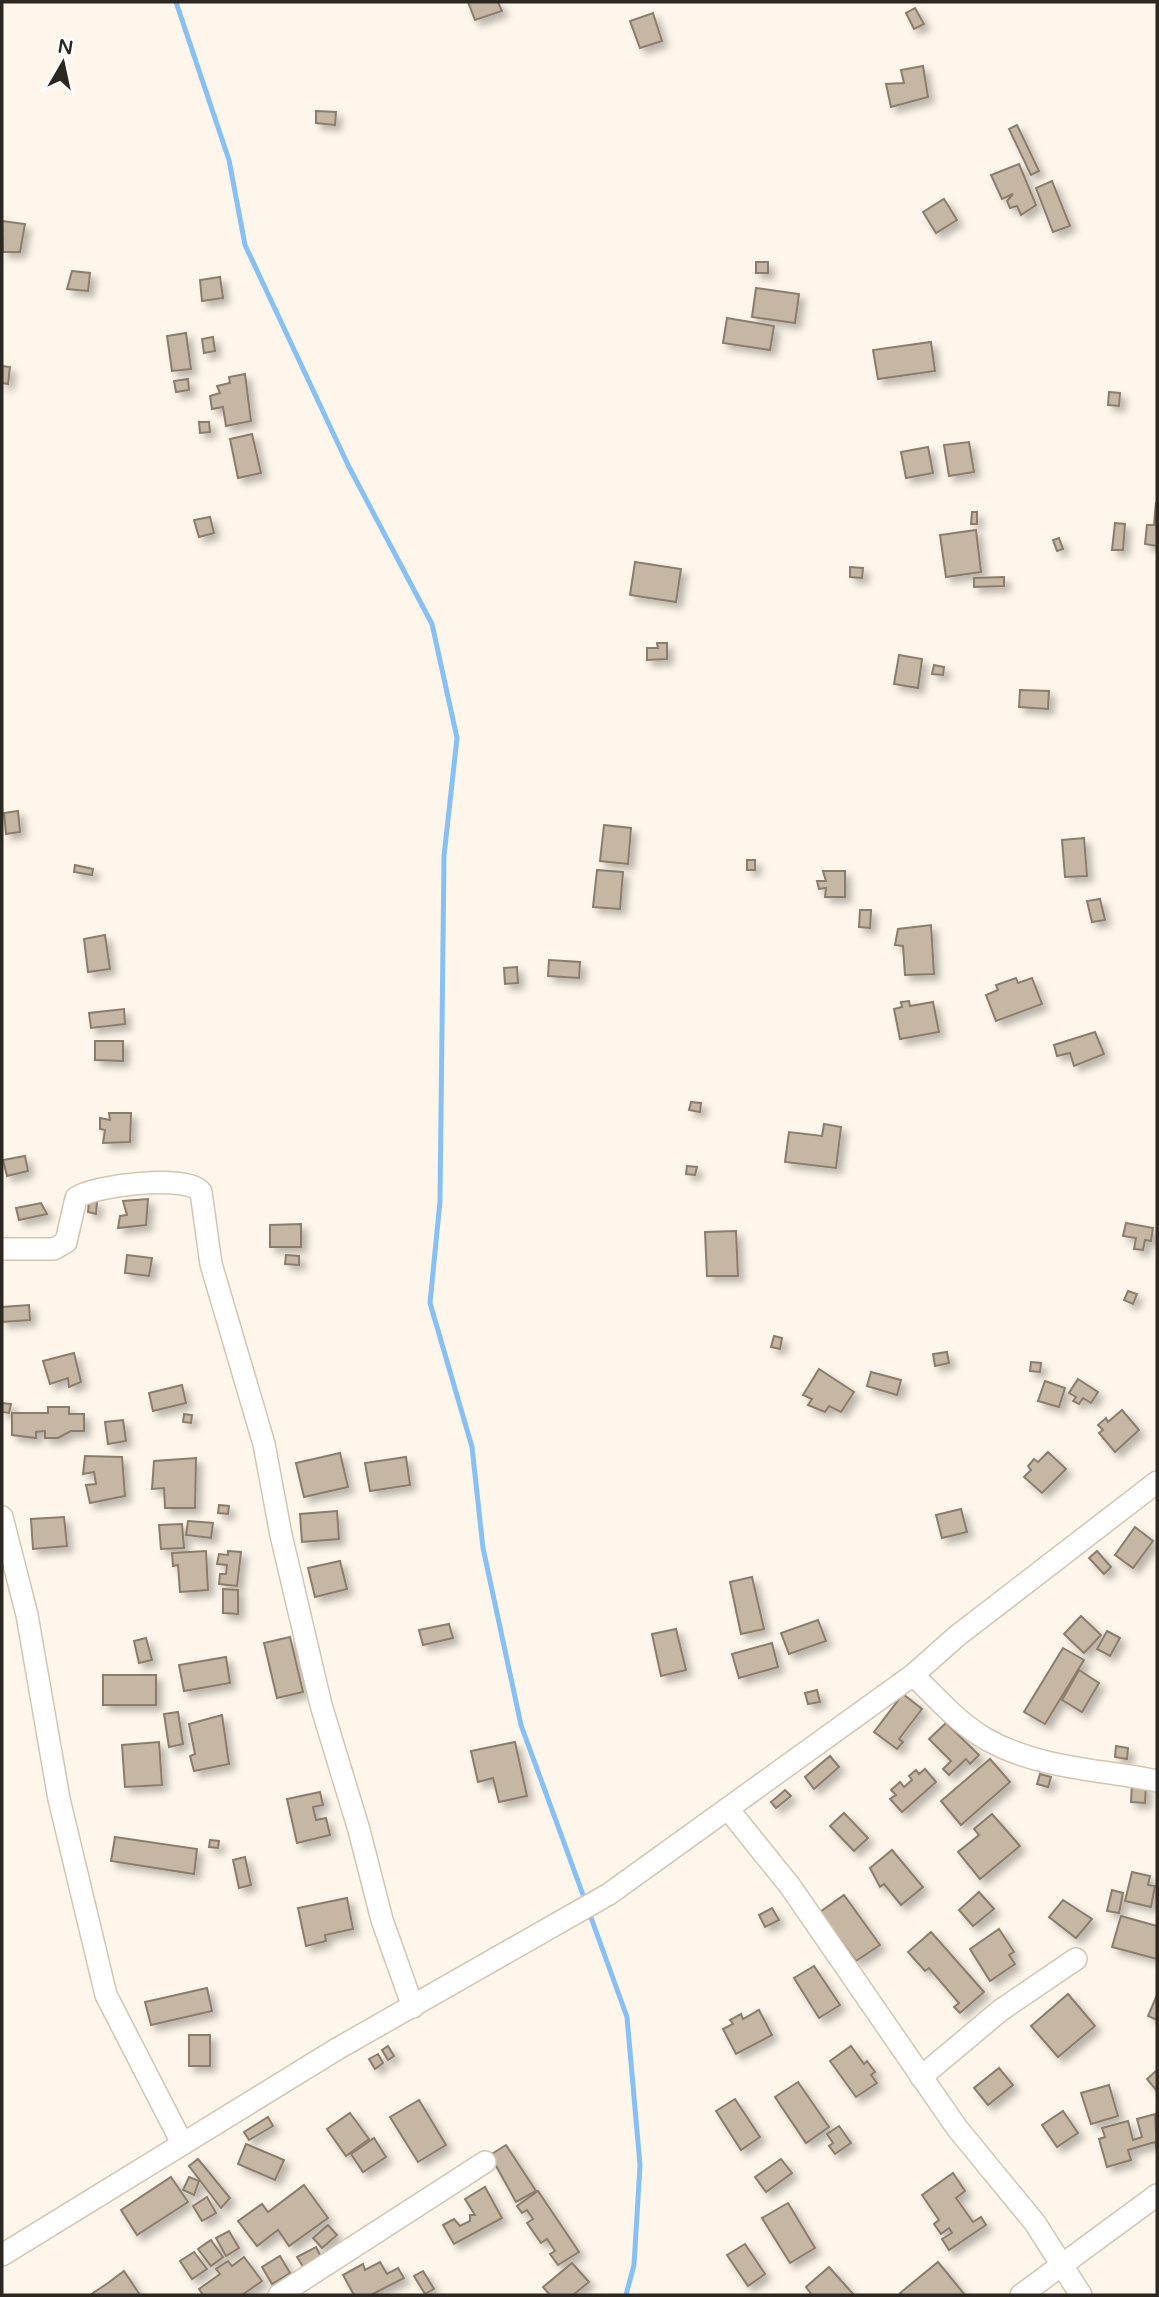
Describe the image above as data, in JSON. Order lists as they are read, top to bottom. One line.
{"north":"top"}
